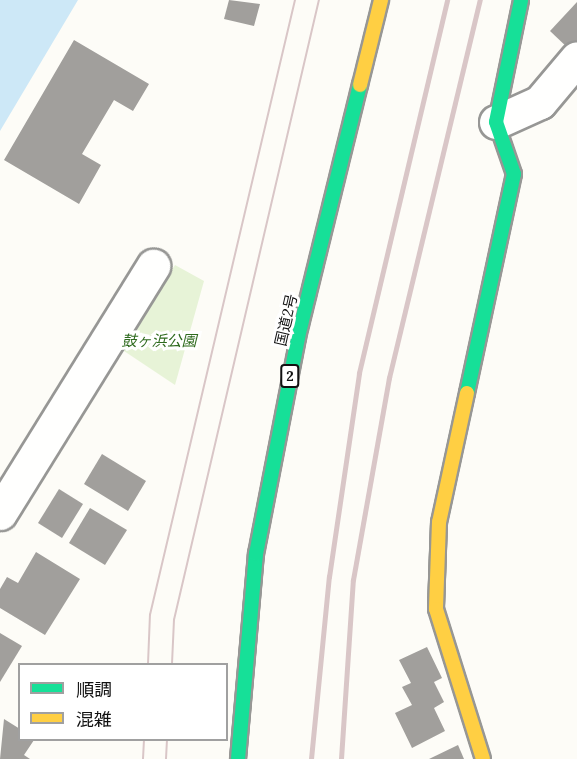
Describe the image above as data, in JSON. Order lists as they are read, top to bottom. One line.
{"streets":{"main road":["国道2号","2"]},"parks":["鼓ヶ浜公園"],"legend":["順調","混雑"]}
